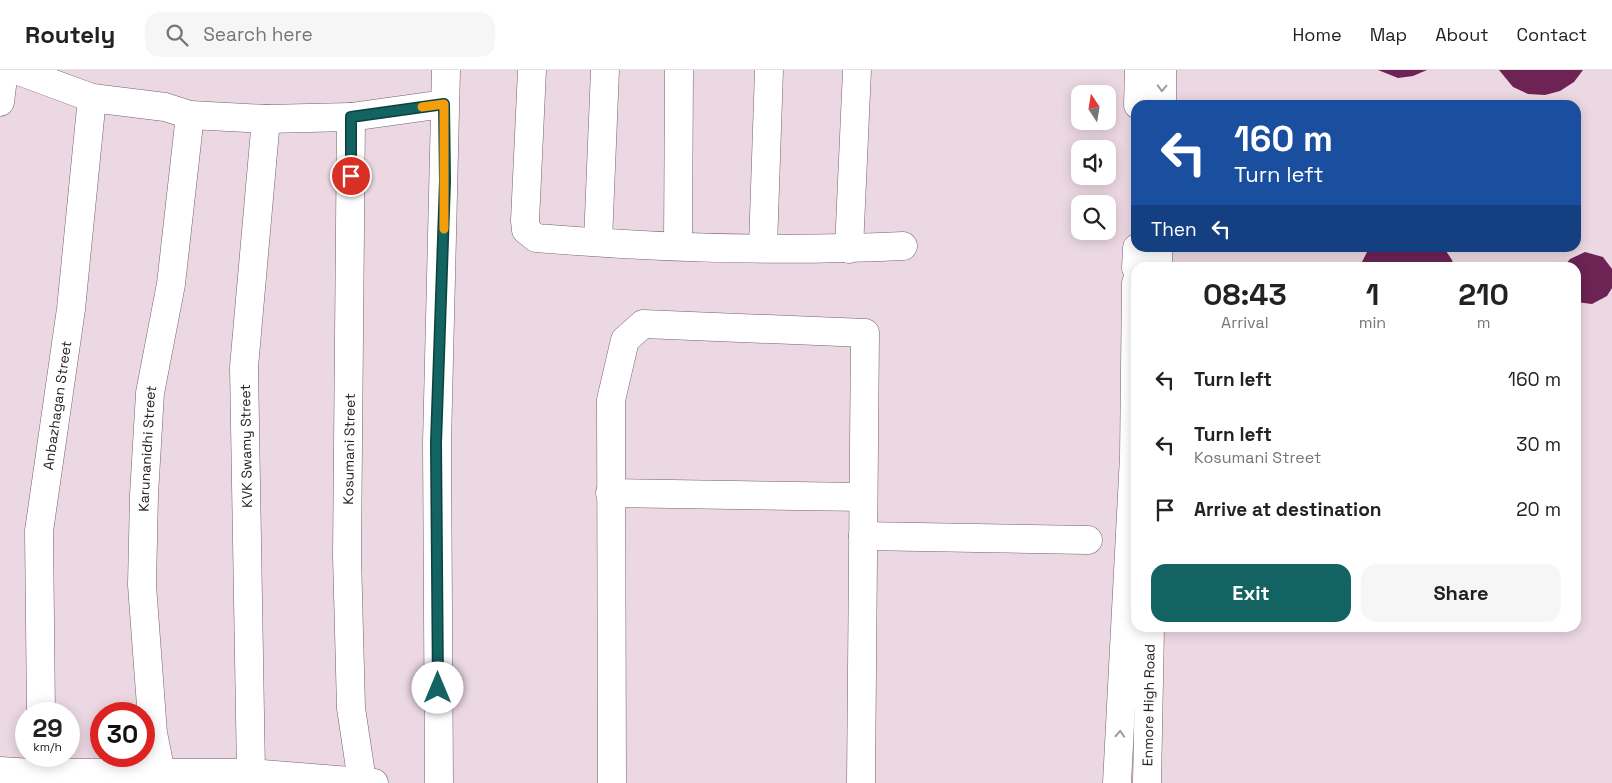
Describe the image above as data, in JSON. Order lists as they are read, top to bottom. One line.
{"streets":{"street":["Anbazhagan Street","KVK Swamy Street","Karunanidhi Street","Kosumani Street","Enmore High Road"]},"north":"top","page":{"header":"Routely","search":"Search here","nav":["Home","Map","About","Contact"],"turn":["160 m","Turn left"],"then":"Then","eta":["08:43","Arrival","1","min","210","m"],"list":[{"name":"Turn left","value":"160 m"},{"name":"Turn left","note":"Kosumani Street","value":"30 m"},{"name":"Arrive at destination","value":"20 m"}],"buttons":["Exit","Share"],"speed":"29 km/h","limit":"30"}}
